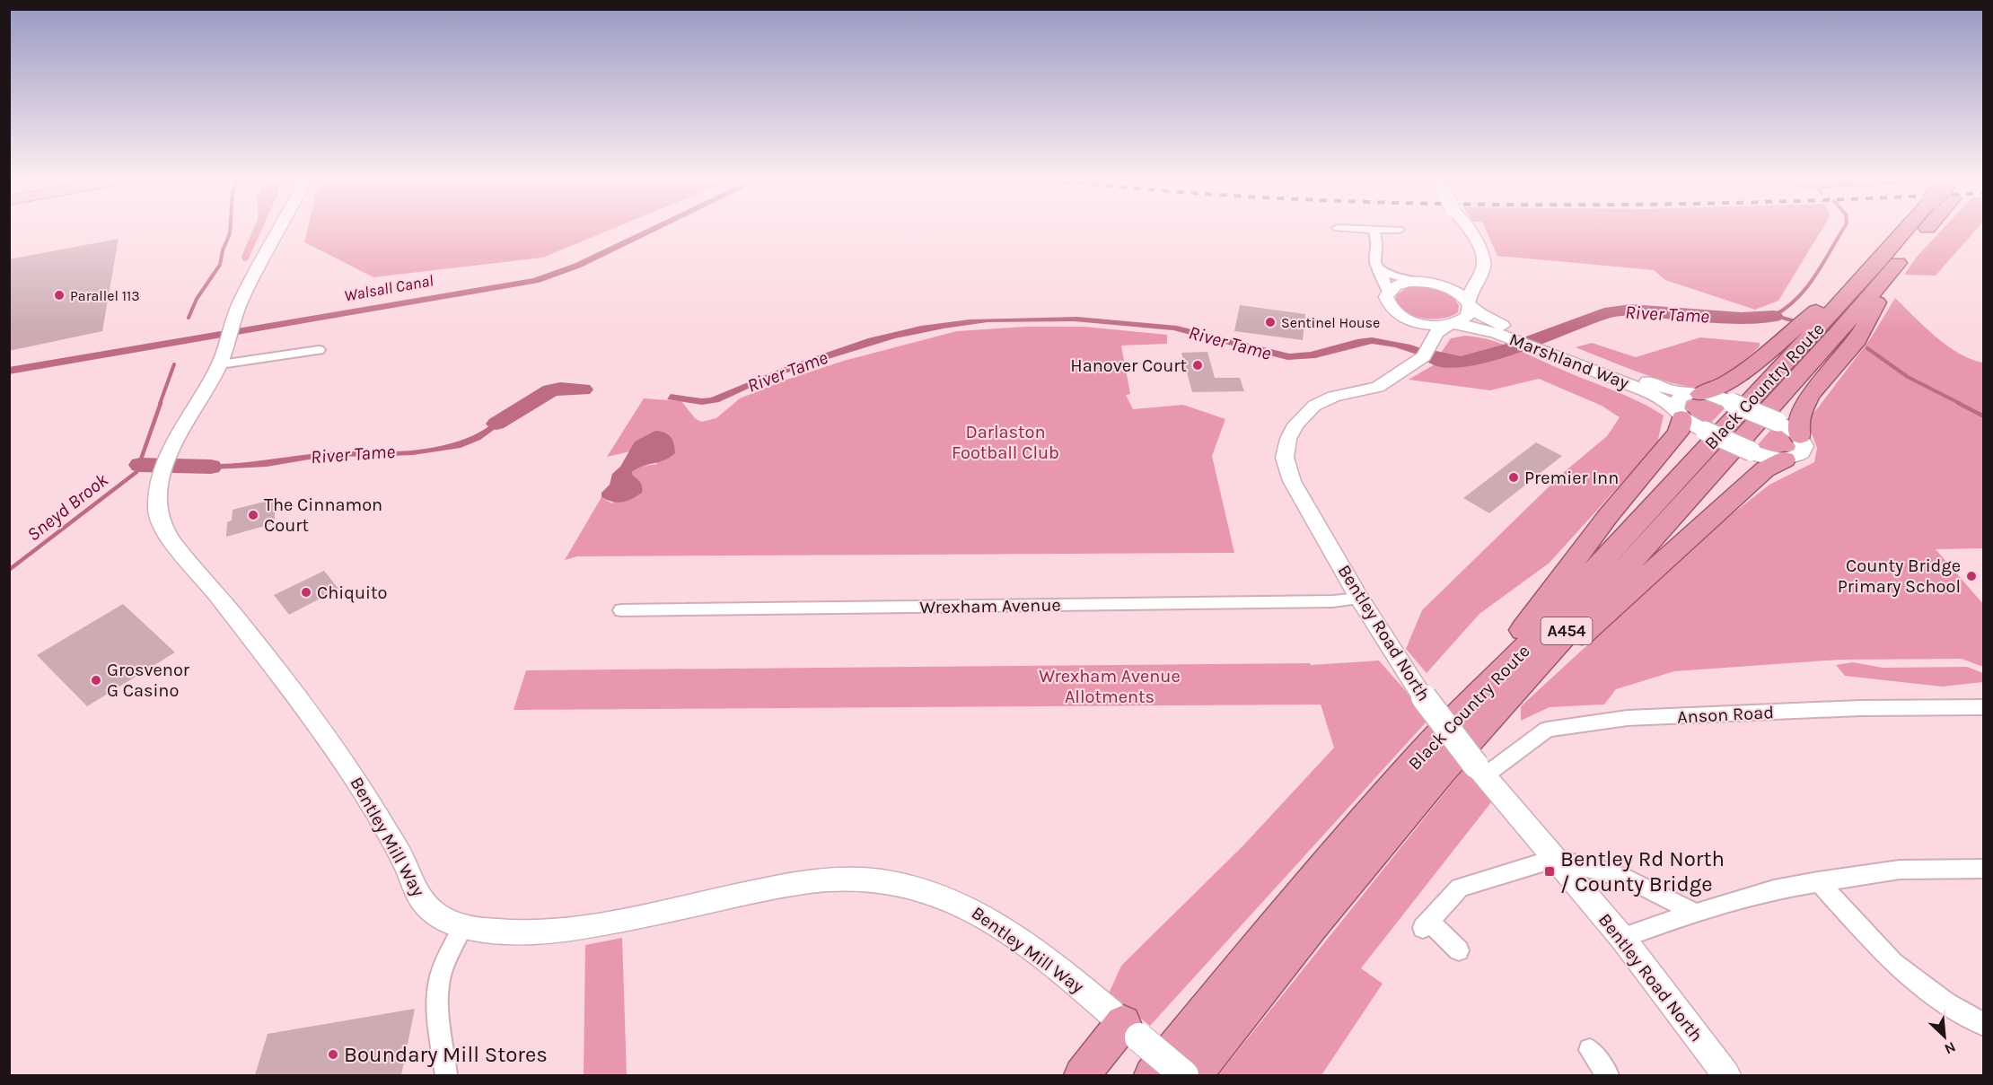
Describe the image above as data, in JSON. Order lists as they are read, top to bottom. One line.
{"streets":{"highway":["Black Country Route","A454"],"main road":["Bentley Mill Way"],"street":["Marshland Way","Wrexham Avenue","Bentley Road North","Anson Road"]},"crossings":[["Marshland Way","Bentley Road North"],["Wrexham Avenue","Bentley Road North"],["Bentley Road North","Anson Road"]],"water":["Walsall Canal","River Tame","Sneyd Brook"],"parks":["Darlaston Football Club","Wrexham Avenue Allotments"],"places":{"other":["Parallel 113","Sentinel House","Hanover Court","Premier Inn","The Cinnamon Court","County Bridge Primary School","Chiquito","Grosvenor G Casino","Boundary Mill Stores"],"transit":["Bentley Rd North / County Bridge"]},"north":"bottom right"}
